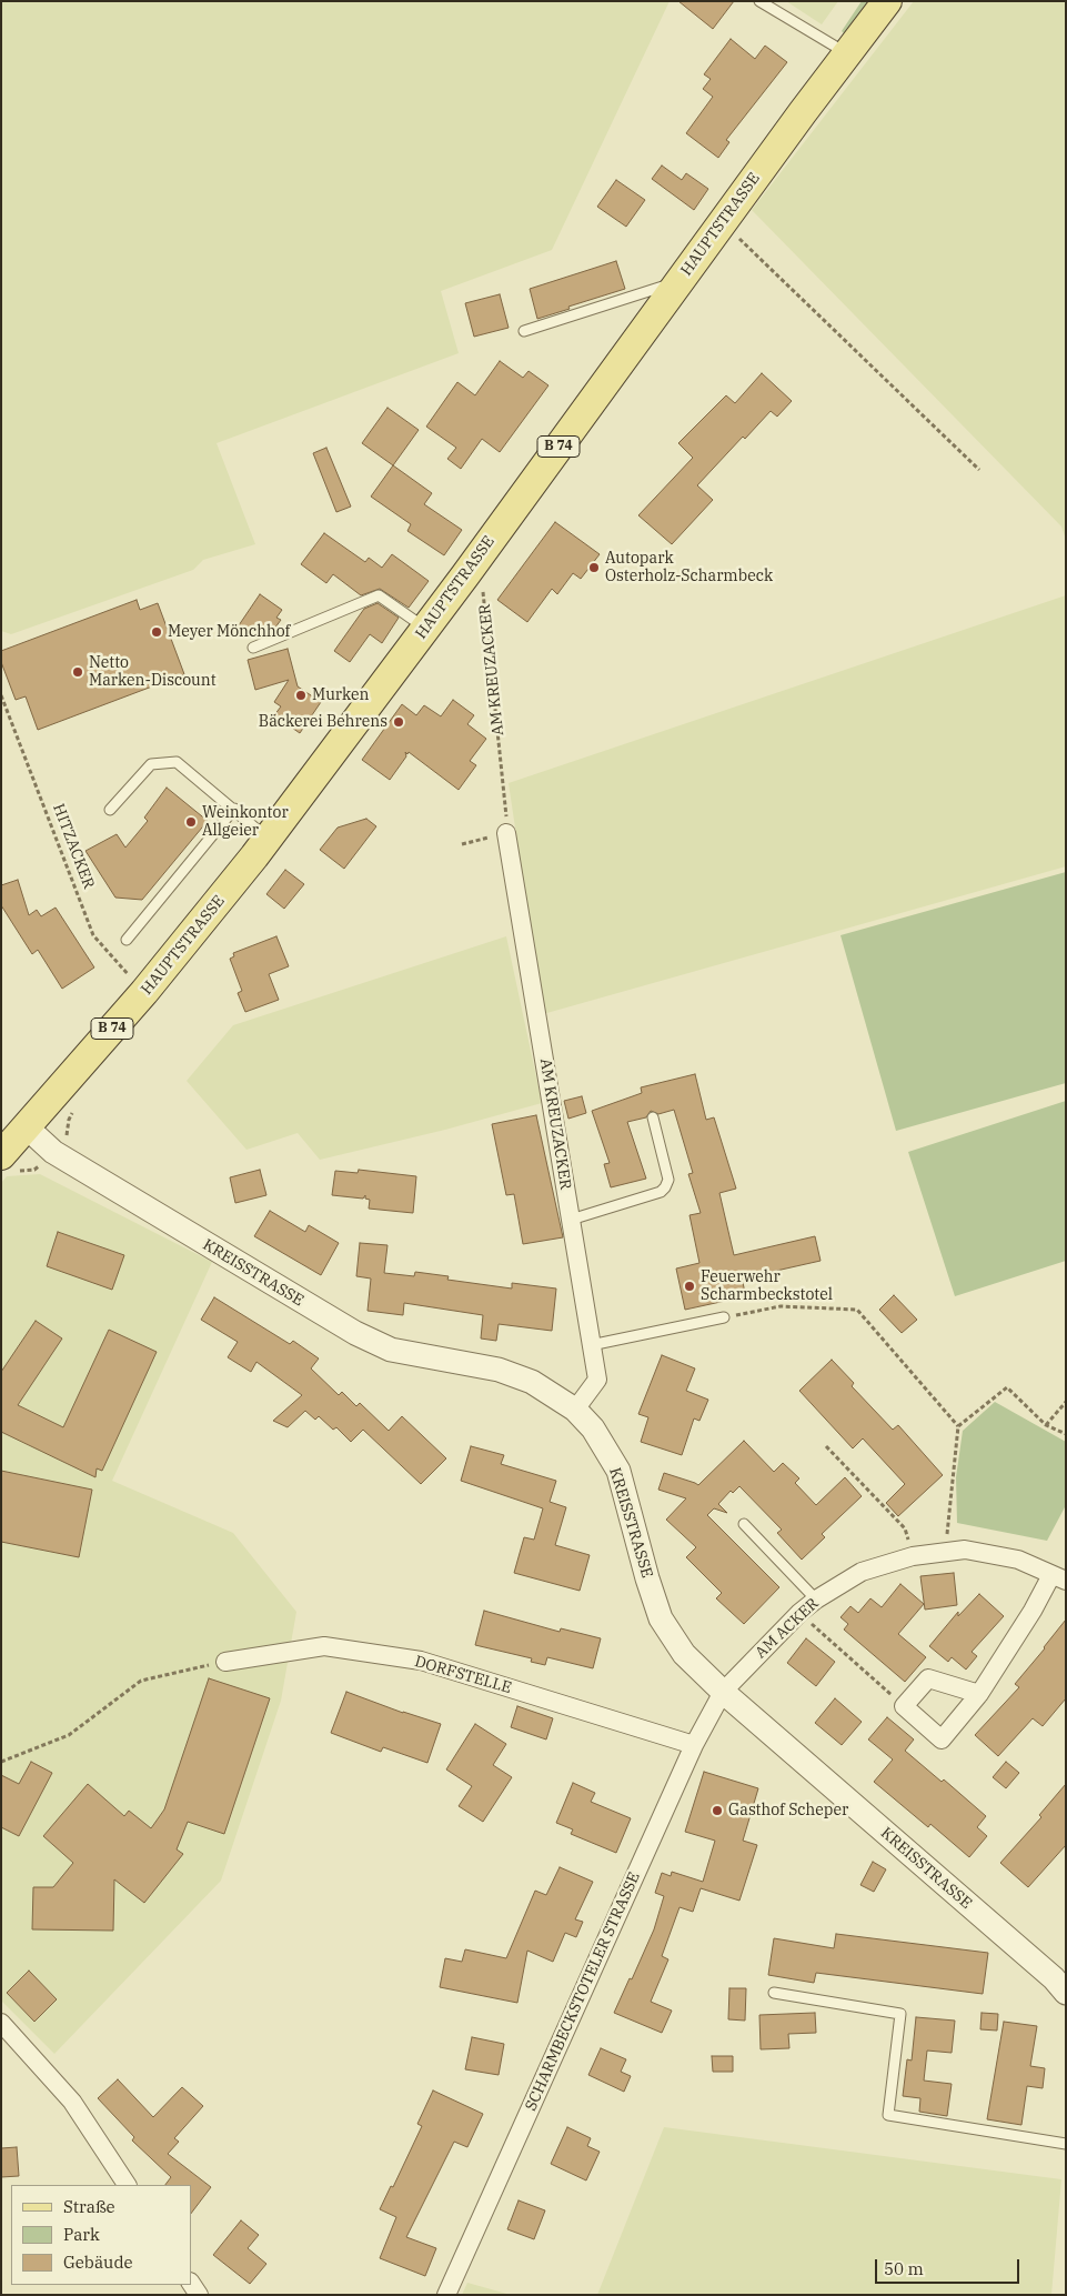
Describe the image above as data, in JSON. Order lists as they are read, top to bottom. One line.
{"streets":{"main road":["HAUPTSTRASSE","B 74"],"street":["AM KREUZACKER","KREISSTRASSE","AM ACKER","DORFSTELLE","SCHARMBECKSTOTELER STRASSE"],"path":["HITZACKER"]},"crossings":[["HAUPTSTRASSE","AM KREUZACKER"],["HAUPTSTRASSE","HITZACKER"],["HAUPTSTRASSE","KREISSTRASSE"],["AM KREUZACKER","KREISSTRASSE"],["KREISSTRASSE","AM ACKER"],["KREISSTRASSE","SCHARMBECKSTOTELER STRASSE"],["AM ACKER","SCHARMBECKSTOTELER STRASSE"],["DORFSTELLE","SCHARMBECKSTOTELER STRASSE"]],"places":["Autopark Osterholz-Scharmbeck","Meyer Mönchhof","Netto Marken-Discount","Murken","Bäckerei Behrens","Weinkontor Allgeier","Feuerwehr Scharmbeckstotel","Gasthof Scheper"],"legend":["Straße","Park","Gebäude"],"scale_bar":"50 m"}
